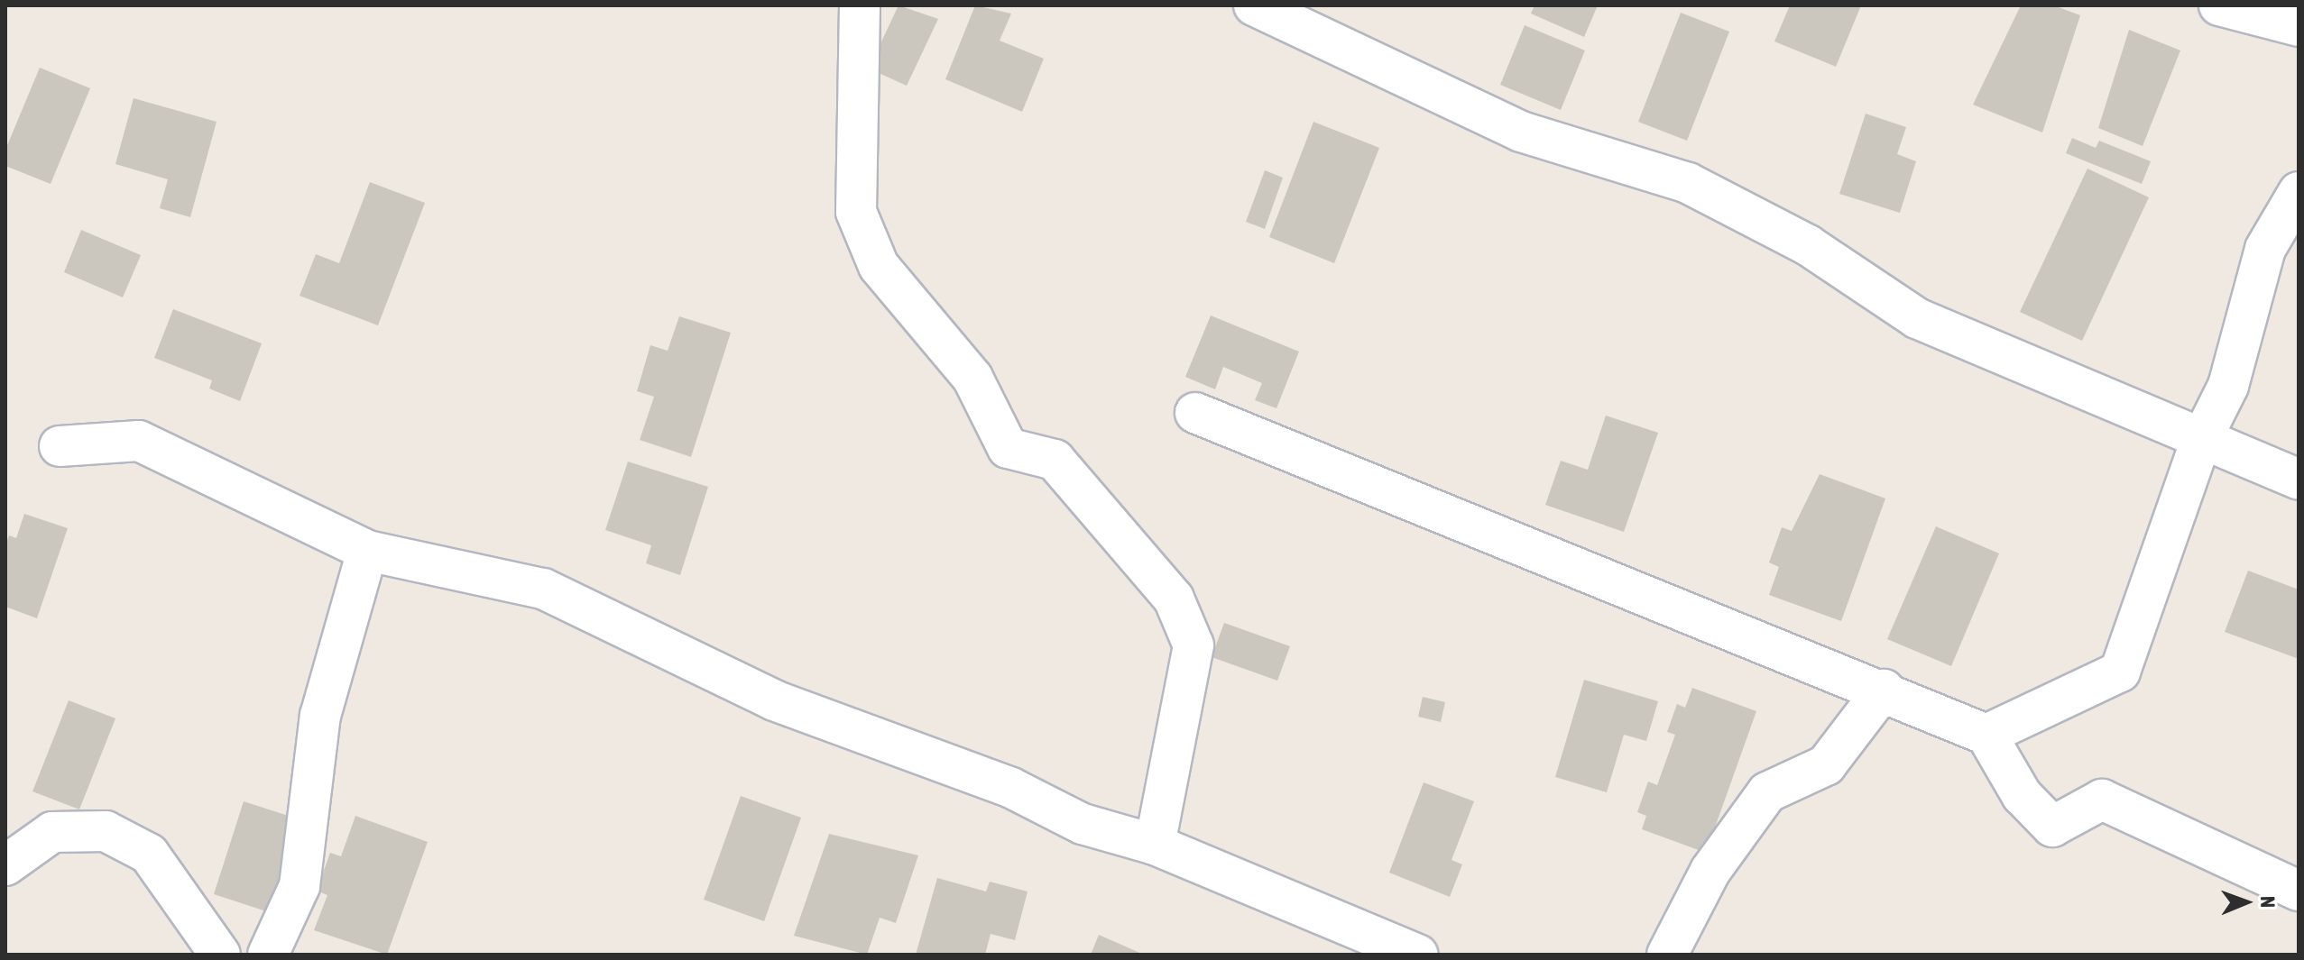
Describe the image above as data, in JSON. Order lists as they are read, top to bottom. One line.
{"north":"right"}
